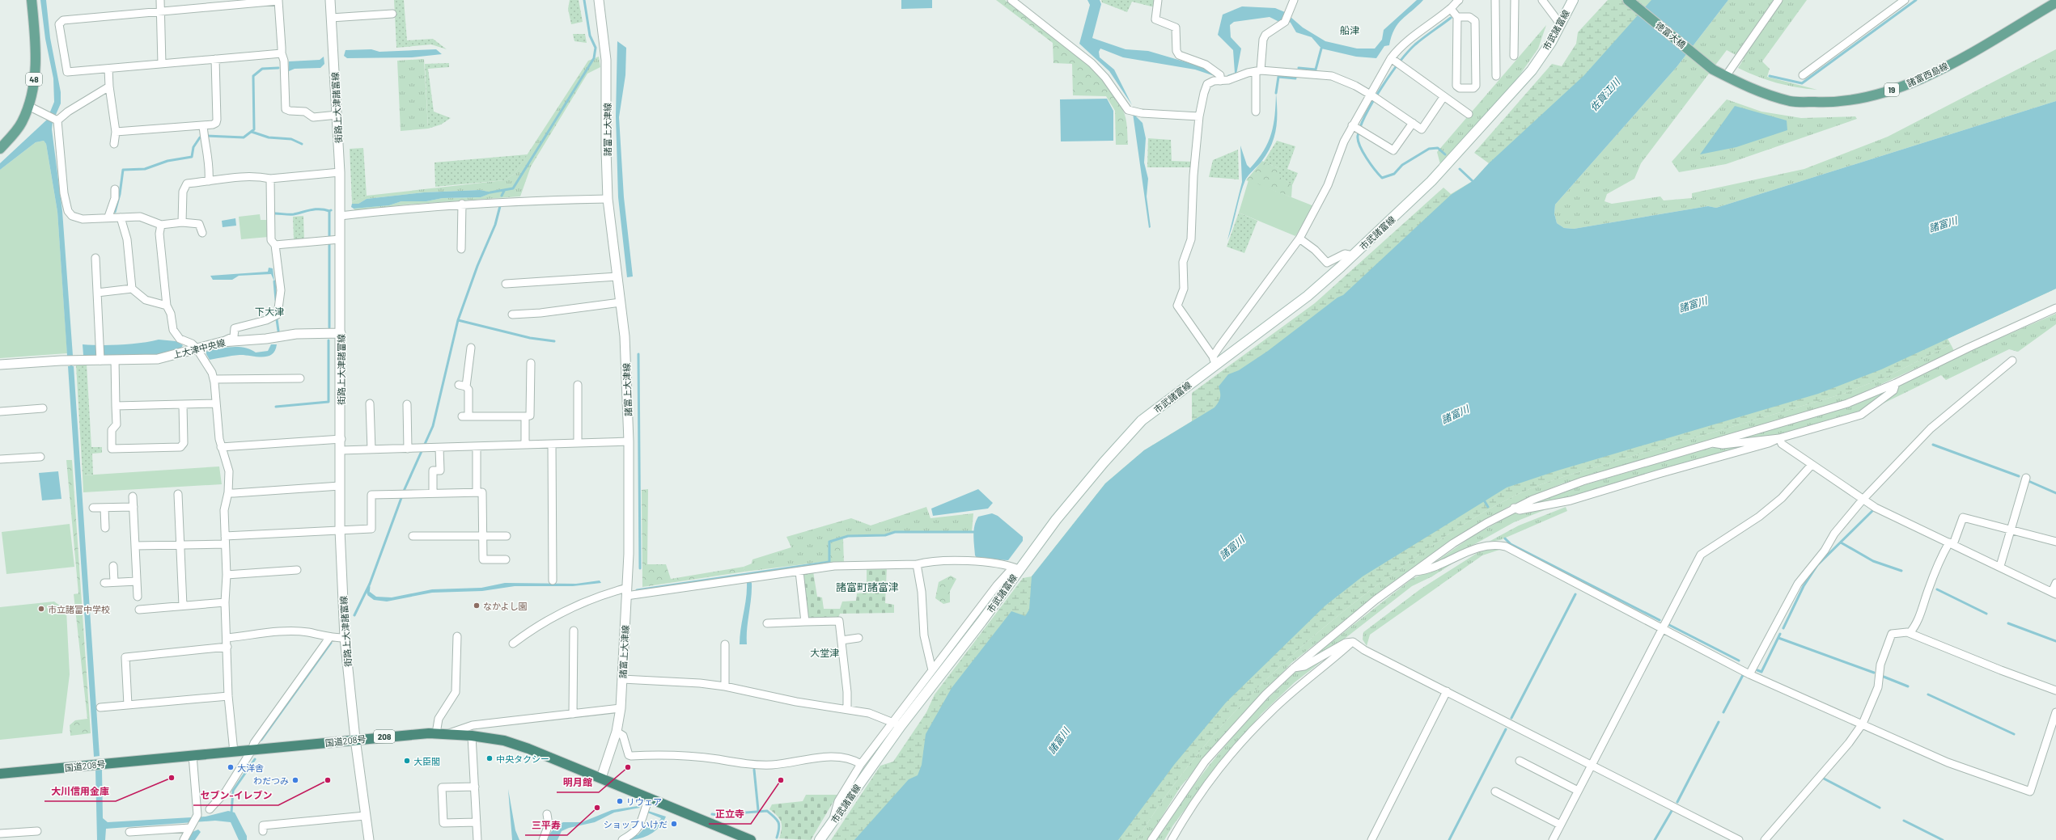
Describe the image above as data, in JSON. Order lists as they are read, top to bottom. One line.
{"streets":{"highway":["208","国道208号"],"main road":["市武諸富線","徳富大橋","諸富西島線","48","19"],"street":["街路上大津諸富線","諸富上大津線","上大津中央線"]},"crossings":[["徳富大橋","諸富西島線"],["街路上大津諸富線","上大津中央線"],["街路上大津諸富線","国道208号"],["諸富上大津線","国道208号"]],"districts":["船津","下大津","諸富町諸富津","大堂津"],"water":["佐賀江川","諸富川"],"places":["なかよし園","市立諸富中学校","中央タクシー","大臣閣","大洋舎","明月館","大川信用金庫","わだつみ","セブン-イレブン","正立寺","リウェア","三平寿","ショップ いけだ"]}
